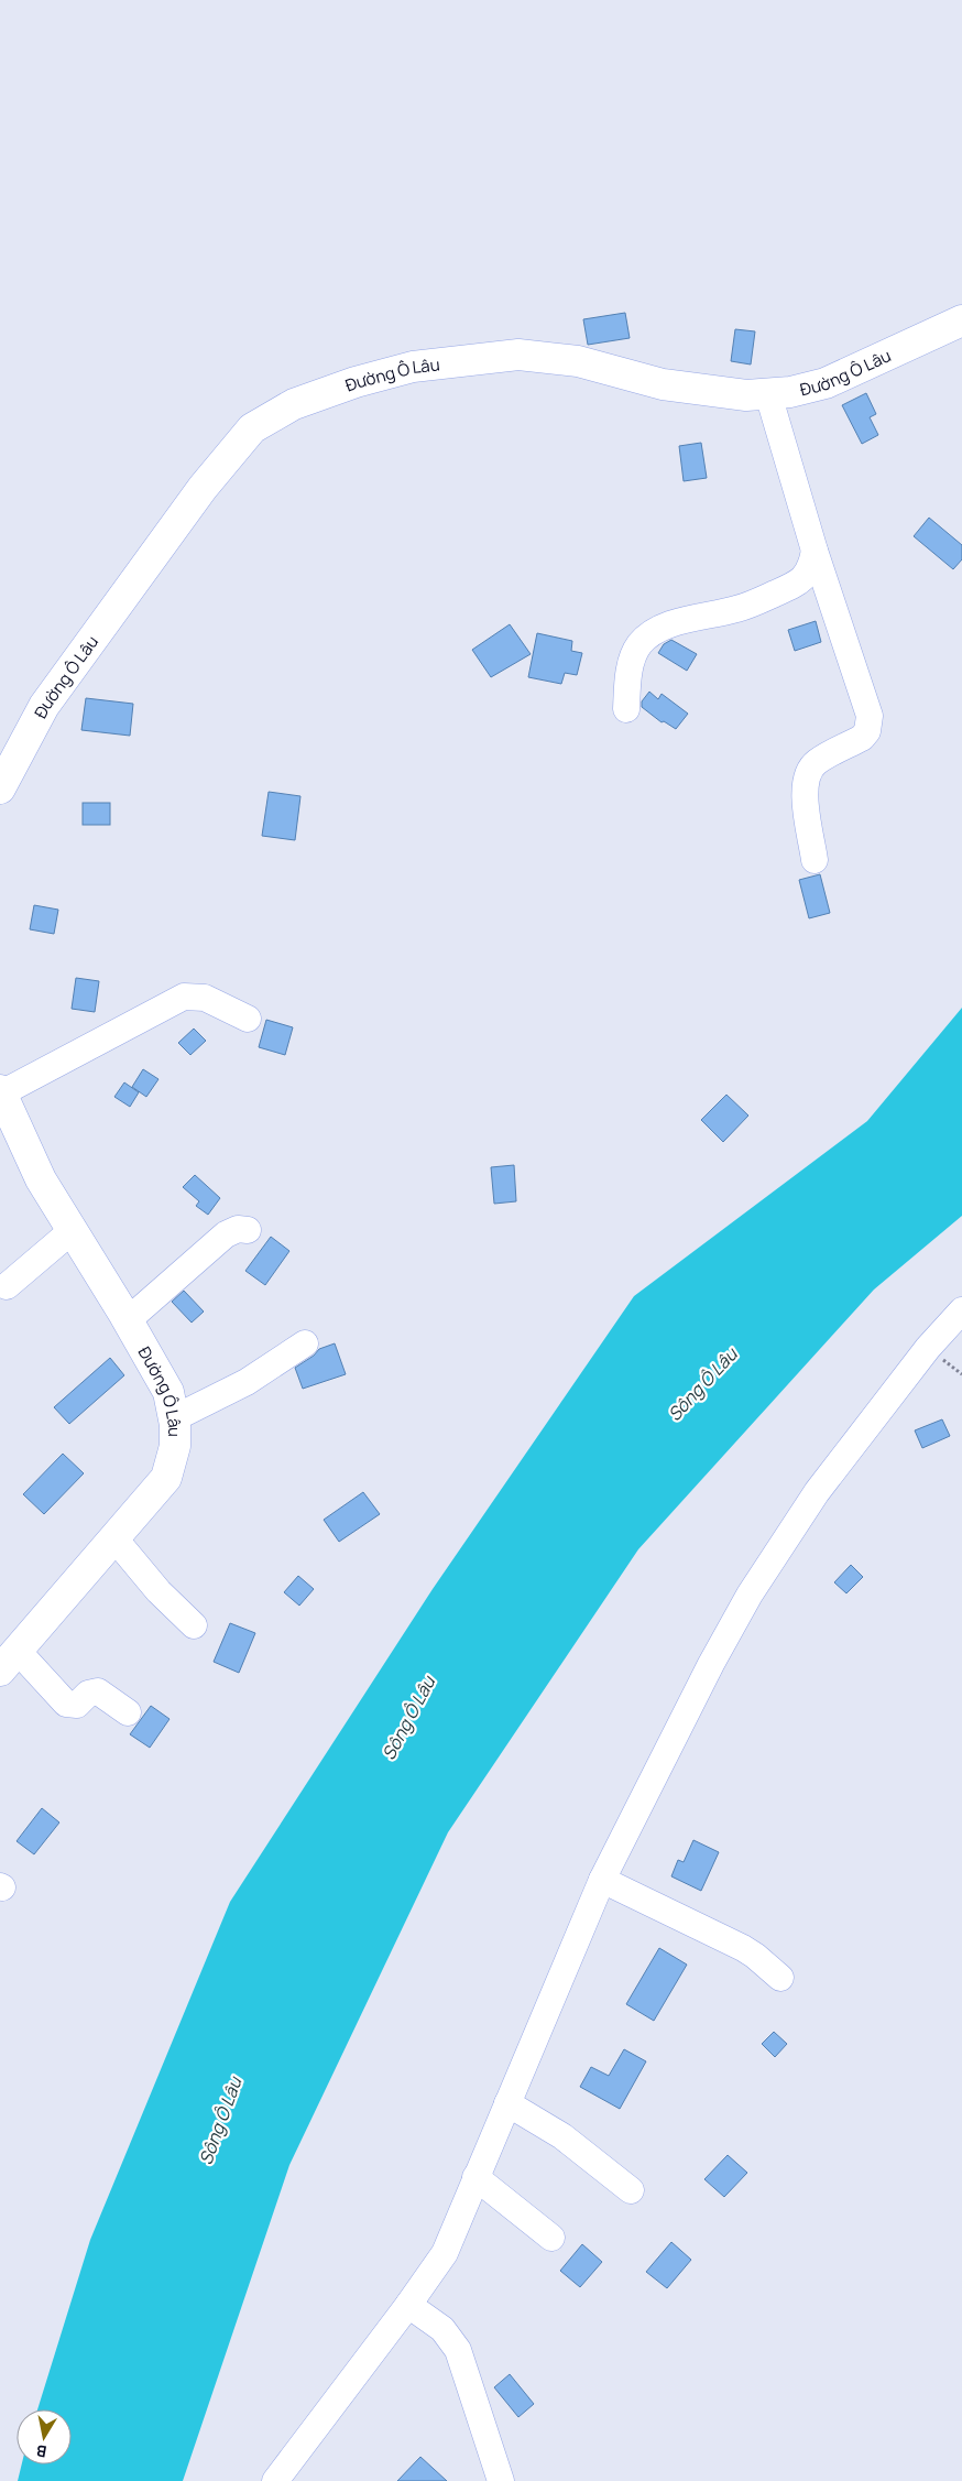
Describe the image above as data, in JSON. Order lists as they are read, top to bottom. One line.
{"streets":{"main road":["Đường Ô Lâu"]},"water":["Sông Ô Lâu"],"north":"bottom"}
